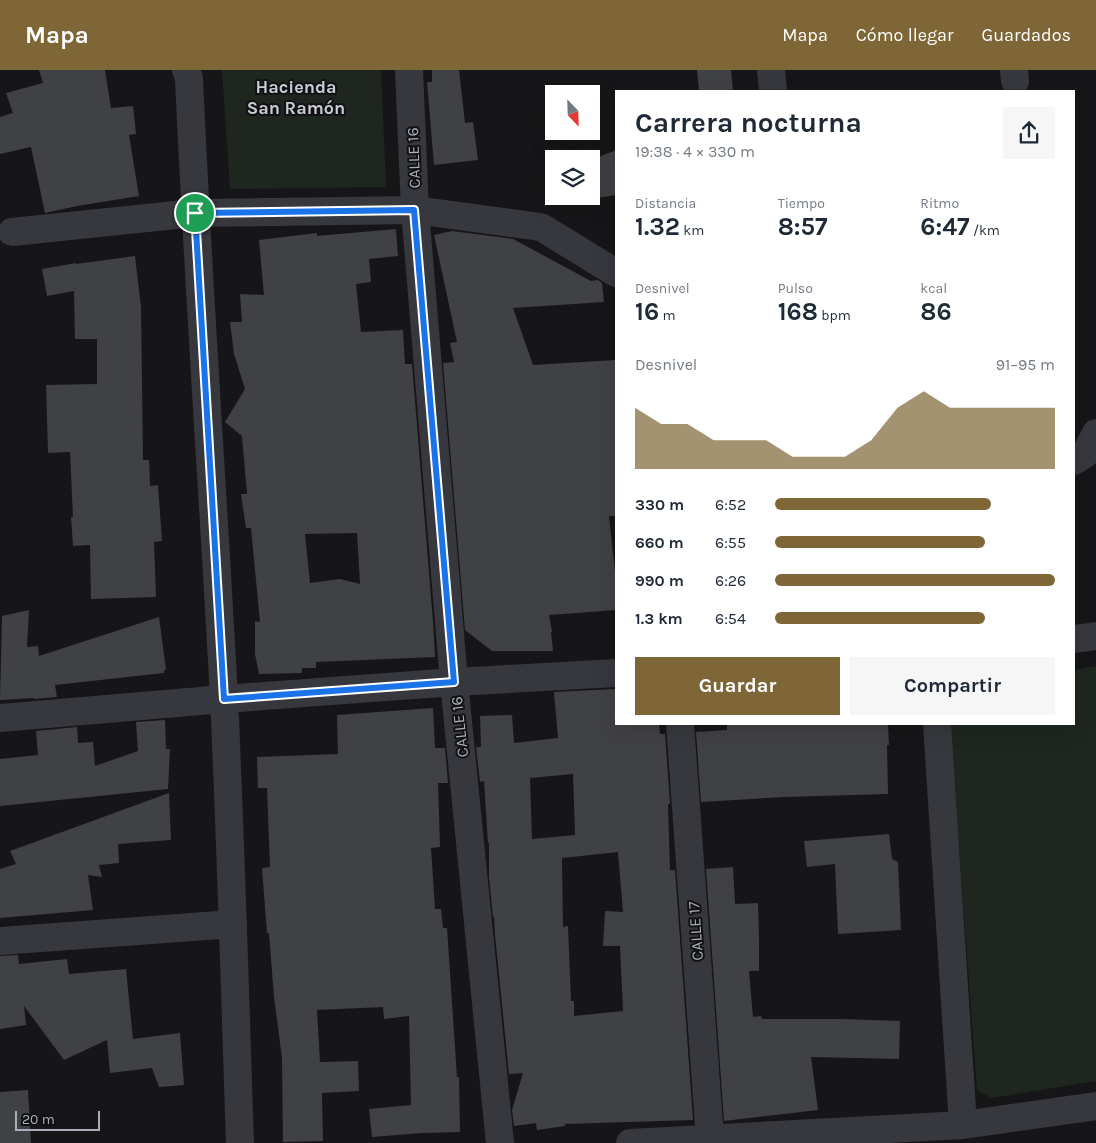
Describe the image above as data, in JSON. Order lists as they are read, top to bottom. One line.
{"streets":{"street":["CALLE 16","CALLE 17"]},"districts":["Hacienda San Ramón"],"scale_bar":"20 m","north":"bottom right","page":{"header":"Mapa","nav":["Mapa","Cómo llegar","Guardados"],"heading":["Carrera nocturna","19:38 · 4 × 330 m"],"stats":[["Distancia","1.32 km"],["Tiempo","8:57"],["Ritmo","6:47 /km"],["Desnivel","16 m"],["Pulso","168 bpm"],["kcal","86"]],"chart":["Desnivel","91–95 m"],"list":[{"name":"330 m","note":"6:52"},{"name":"660 m","note":"6:55"},{"name":"990 m","note":"6:26"},{"name":"1.3 km","note":"6:54"}],"buttons":["Guardar","Compartir"],"scale":"20 m"}}
